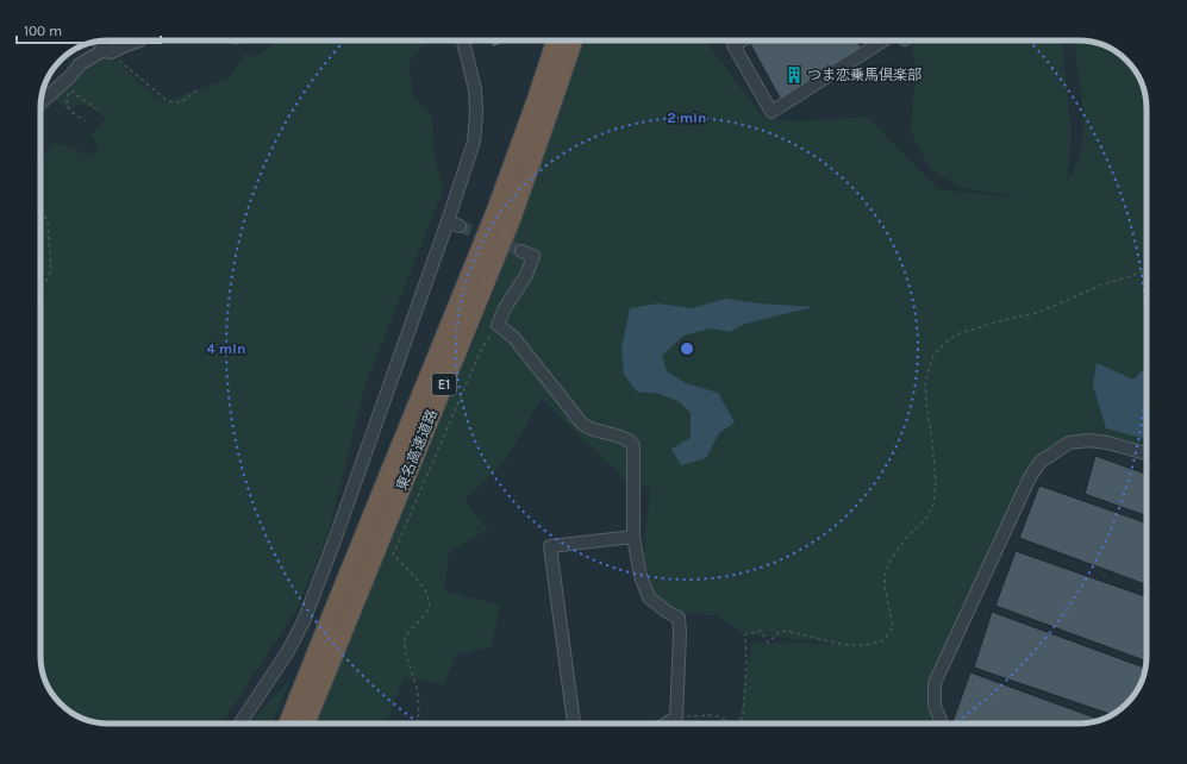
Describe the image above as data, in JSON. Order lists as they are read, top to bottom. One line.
{"streets":{"highway":["E1","東名高速道路"]},"places":{"building":["つま恋乗馬倶楽部"]},"scale_bar":"100 m","rings":["2 min","4 min"]}
